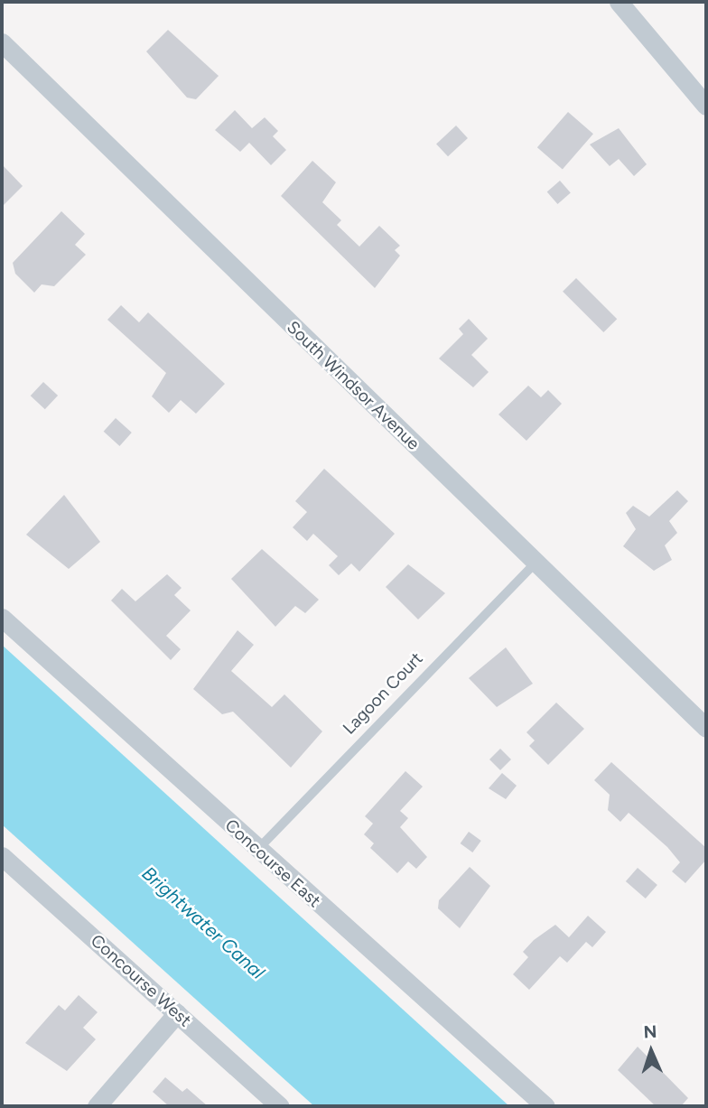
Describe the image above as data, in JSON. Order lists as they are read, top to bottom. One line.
{"streets":{"street":["South Windsor Avenue","Concourse East","Concourse West"],"lane":["Lagoon Court"]},"crossings":[["South Windsor Avenue","Lagoon Court"],["Lagoon Court","Concourse East"]],"water":["Brightwater Canal"],"north":"top"}
